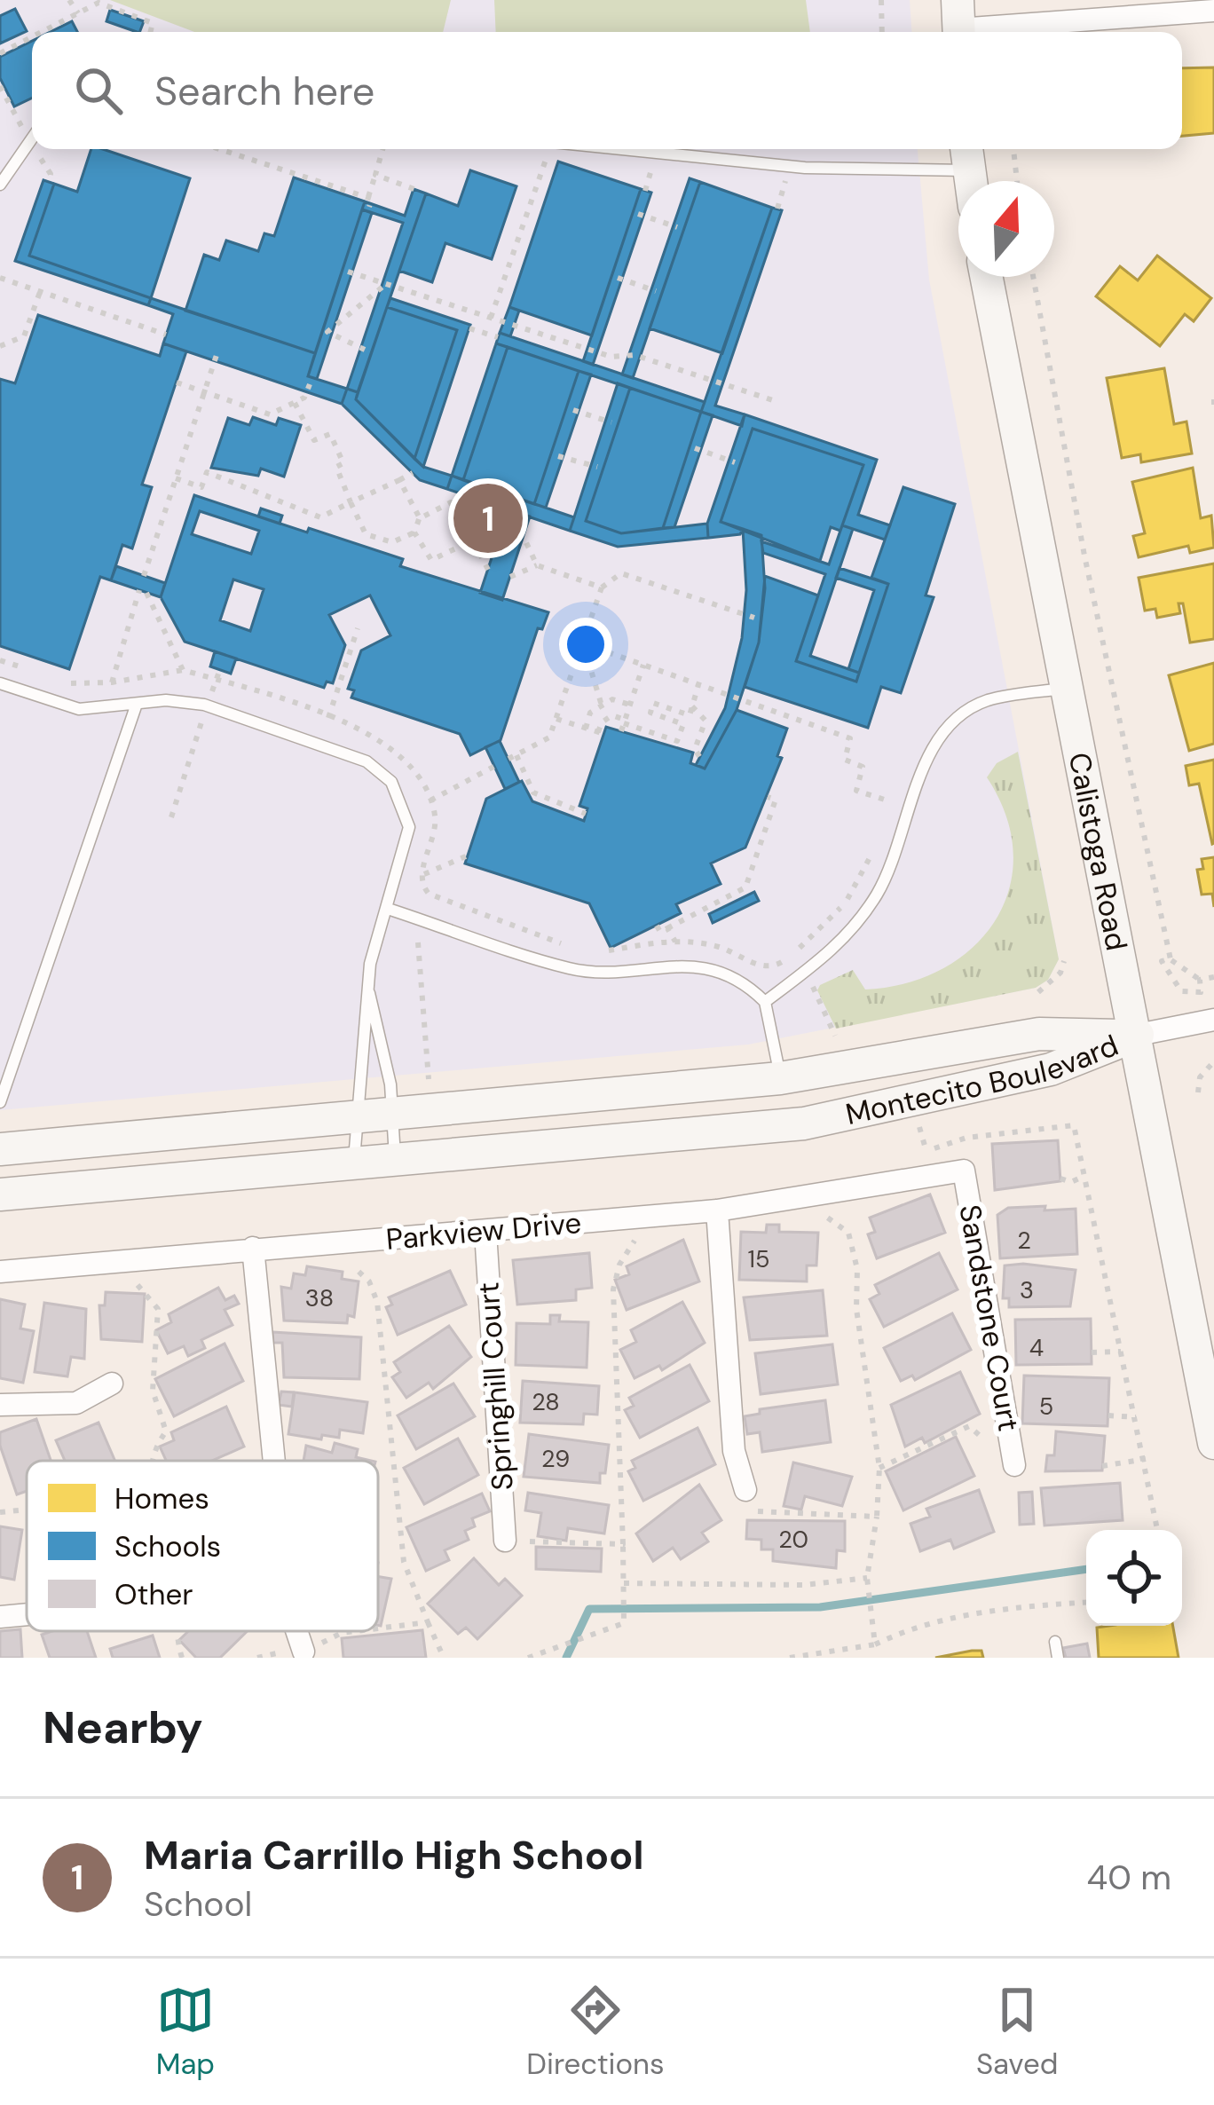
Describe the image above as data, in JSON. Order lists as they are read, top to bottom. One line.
{"streets":{"main road":["Calistoga Road","Montecito Boulevard"],"street":["Parkview Drive","Sandstone Court","Springhill Court"]},"crossings":[["Calistoga Road","Montecito Boulevard"],["Parkview Drive","Sandstone Court"],["Parkview Drive","Springhill Court"]],"house_numbers":["2","15","3","38","4","28","5","29","20"],"legend":["Homes","Schools","Other"],"north":"top","page":{"search":"Search here","pins":"1","heading":"Nearby","list":[{"mark":"1","name":"Maria Carrillo High School","note":"School","value":"40 m"}],"nav":["Map","Directions","Saved"]}}
